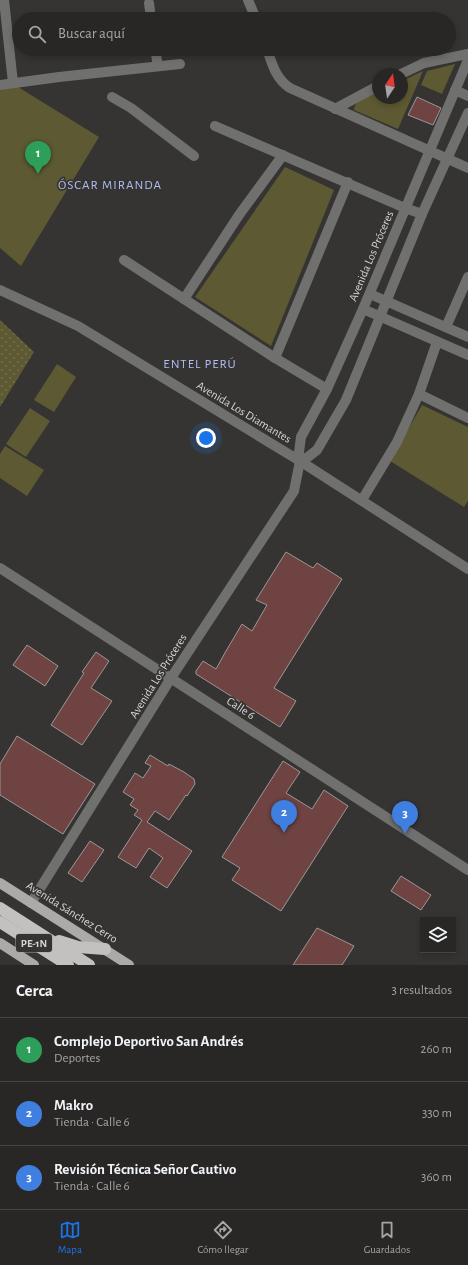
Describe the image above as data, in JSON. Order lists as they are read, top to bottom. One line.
{"streets":{"highway":["PE-1N"],"main road":["Avenida Sánchez Cerro"],"street":["Avenida Los Próceres","Avenida Los Diamantes","Calle 6"]},"crossings":[["Avenida Los Próceres","Avenida Los Diamantes"],["Avenida Los Próceres","Calle 6"],["Avenida Los Próceres","Avenida Sánchez Cerro"]],"districts":["ÓSCAR MIRANDA","ENTEL PERÚ"],"north":"top","page":{"search":"Buscar aquí","pins":["1","2","3"],"heading":["Cerca","3 resultados"],"list":[{"mark":"1","name":"Complejo Deportivo San Andrés","note":"Deportes","value":"260 m"},{"mark":"2","name":"Makro","note":"Tienda · Calle 6","value":"330 m"},{"mark":"3","name":"Revisión Técnica Señor Cautivo","note":"Tienda · Calle 6","value":"360 m"}],"nav":["Mapa","Cómo llegar","Guardados"]}}
